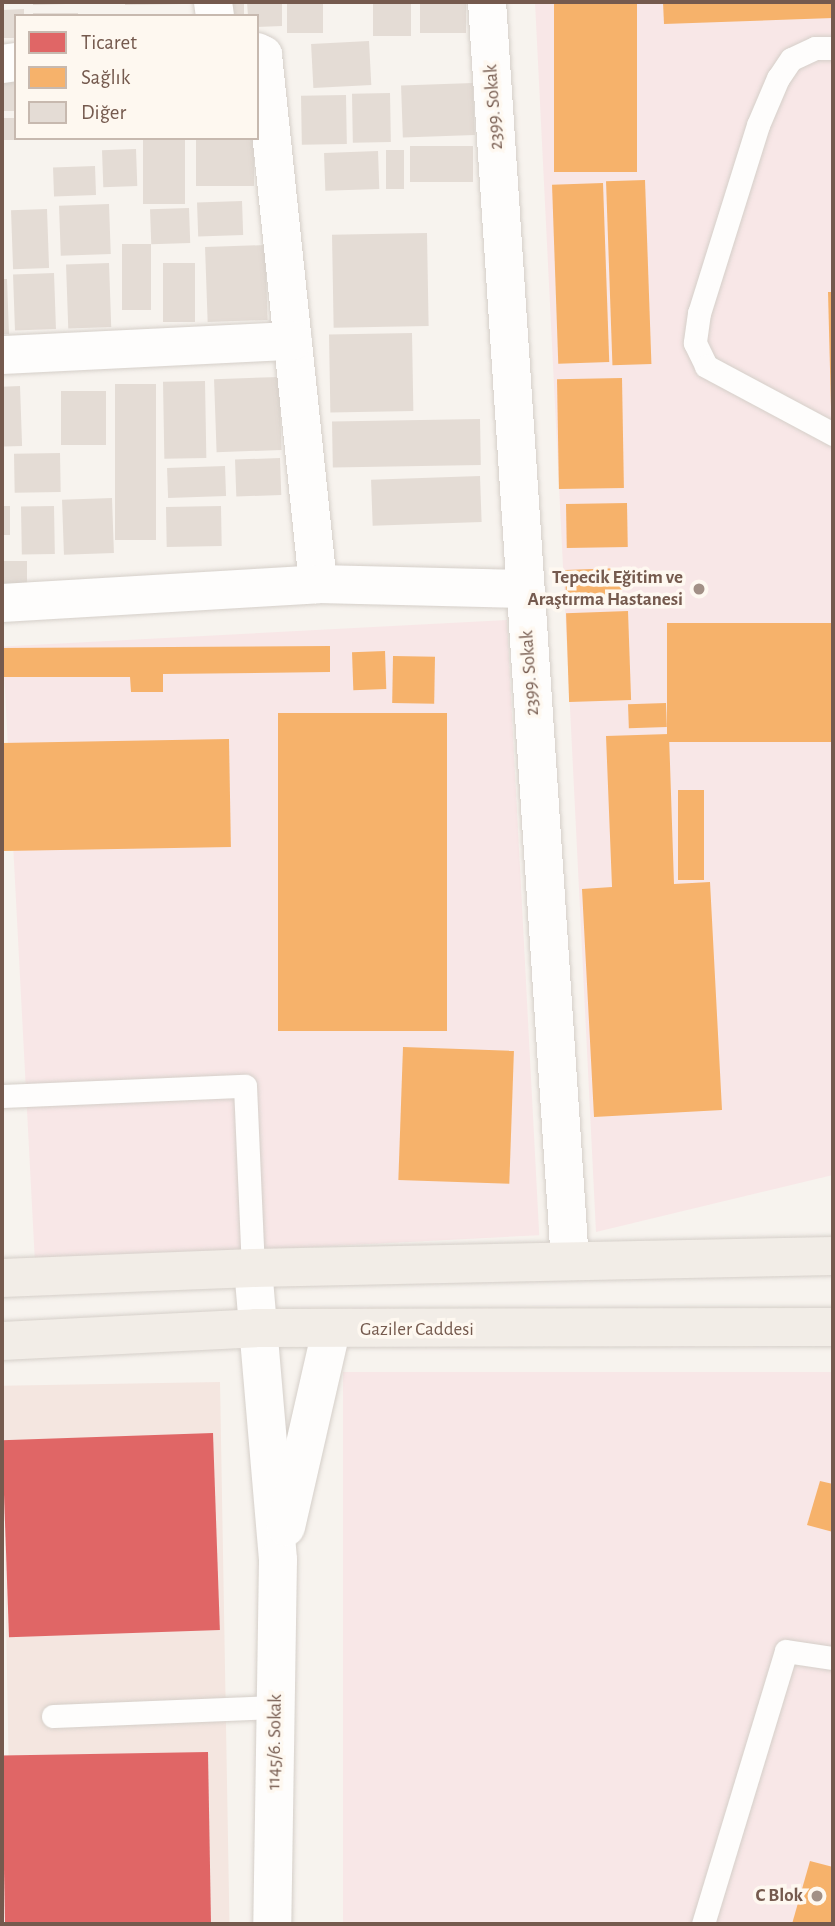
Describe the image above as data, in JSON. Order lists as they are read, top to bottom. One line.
{"streets":{"main road":["Gaziler Caddesi"],"street":["2399. Sokak","1145/6. Sokak"]},"crossings":[["Gaziler Caddesi","1145/6. Sokak"]],"places":["Tepecik Eğitim ve Araştırma Hastanesi","C Blok"],"legend":["Ticaret","Sağlık","Diğer"]}
